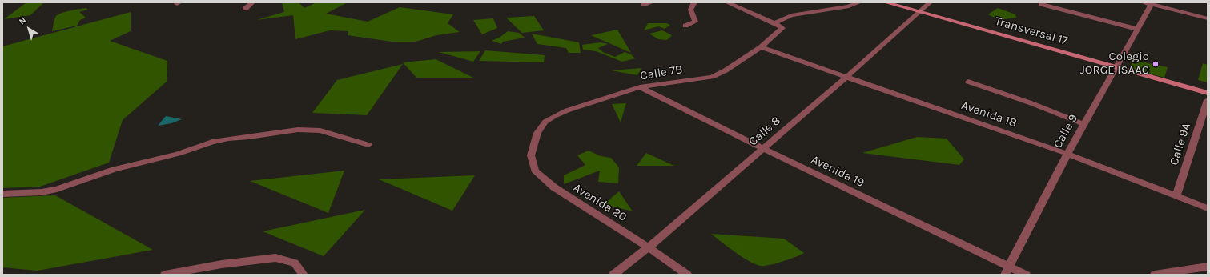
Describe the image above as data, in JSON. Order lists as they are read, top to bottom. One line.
{"streets":{"main road":["Transversal 17"],"street":["Calle 7B","Avenida 18","Calle 8","Calle 9","Calle 9A","Avenida 19","Avenida 20"]},"crossings":[["Transversal 17","Calle 8"],["Transversal 17","Calle 9"],["Calle 7B","Avenida 18"],["Calle 7B","Avenida 19"],["Calle 7B","Avenida 20"],["Avenida 18","Calle 8"],["Avenida 18","Calle 9"],["Avenida 18","Calle 9A"],["Calle 8","Avenida 19"],["Calle 8","Avenida 20"],["Calle 9","Avenida 19"]],"places":["Colegio JORGE ISAAC"],"north":"top left"}
